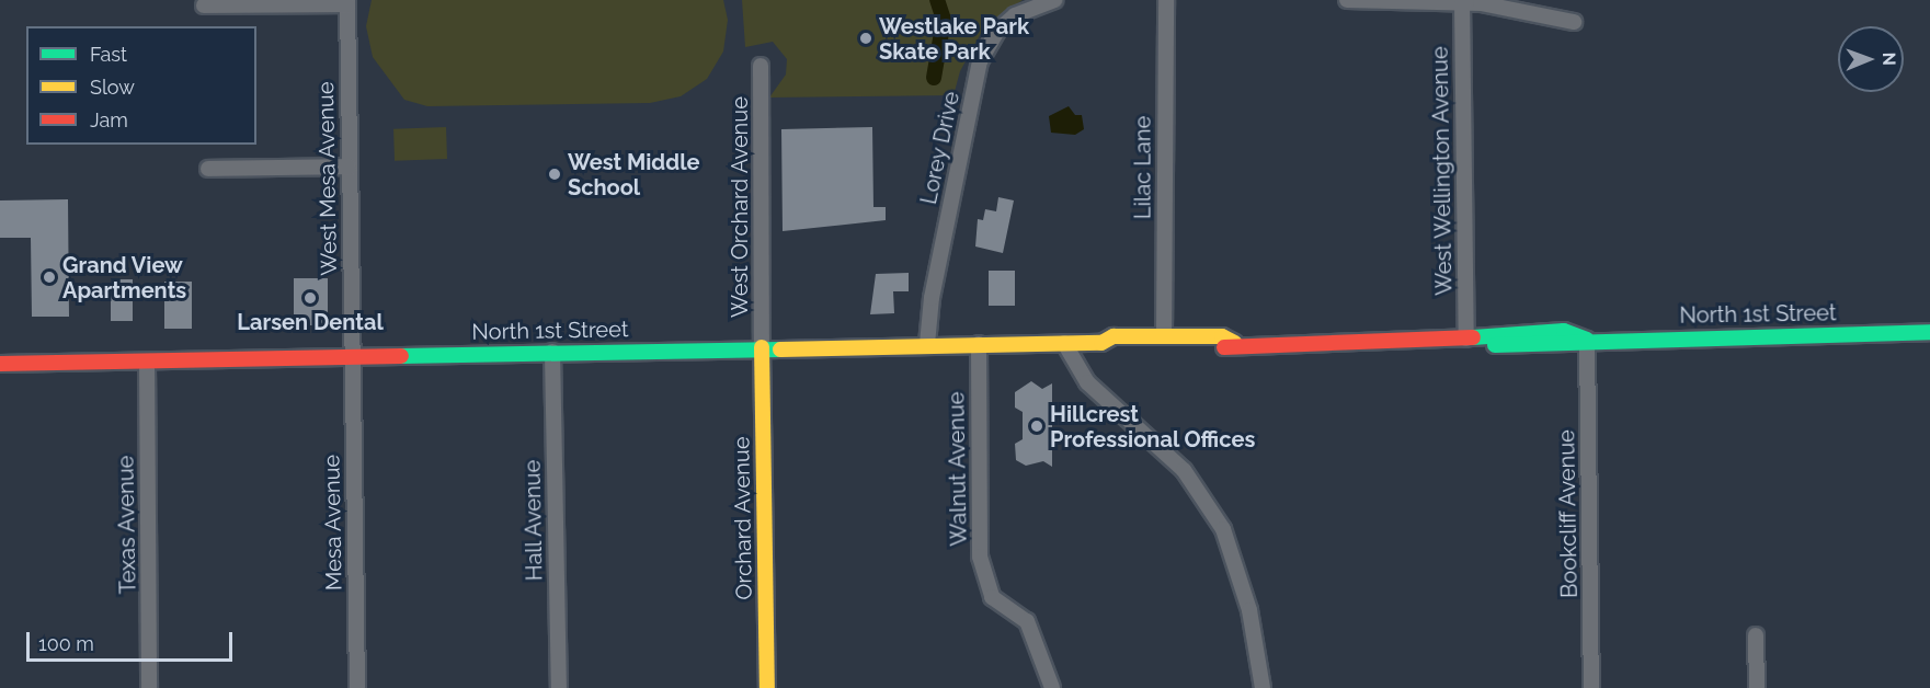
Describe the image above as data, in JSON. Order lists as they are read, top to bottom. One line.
{"streets":{"main road":["North 1st Street","Orchard Avenue"],"street":["Lorey Drive","Lilac Lane","West Wellington Avenue","West Mesa Avenue","West Orchard Avenue","Walnut Avenue","Bookcliff Avenue","Hall Avenue","Mesa Avenue","Texas Avenue"]},"crossings":[["Lorey Drive","North 1st Street"],["Lilac Lane","North 1st Street"],["West Wellington Avenue","North 1st Street"],["West Mesa Avenue","North 1st Street"],["West Mesa Avenue","Mesa Avenue"],["West Orchard Avenue","North 1st Street"],["West Orchard Avenue","Orchard Avenue"],["North 1st Street","Walnut Avenue"],["North 1st Street","Bookcliff Avenue"],["North 1st Street","Orchard Avenue"],["North 1st Street","Hall Avenue"],["North 1st Street","Mesa Avenue"],["North 1st Street","Texas Avenue"]],"places":["Westlake Park Skate Park","West Middle School","Grand View Apartments","Larsen Dental","Hillcrest Professional Offices"],"legend":["Fast","Slow","Jam"],"scale_bar":"100 m","north":"right"}
